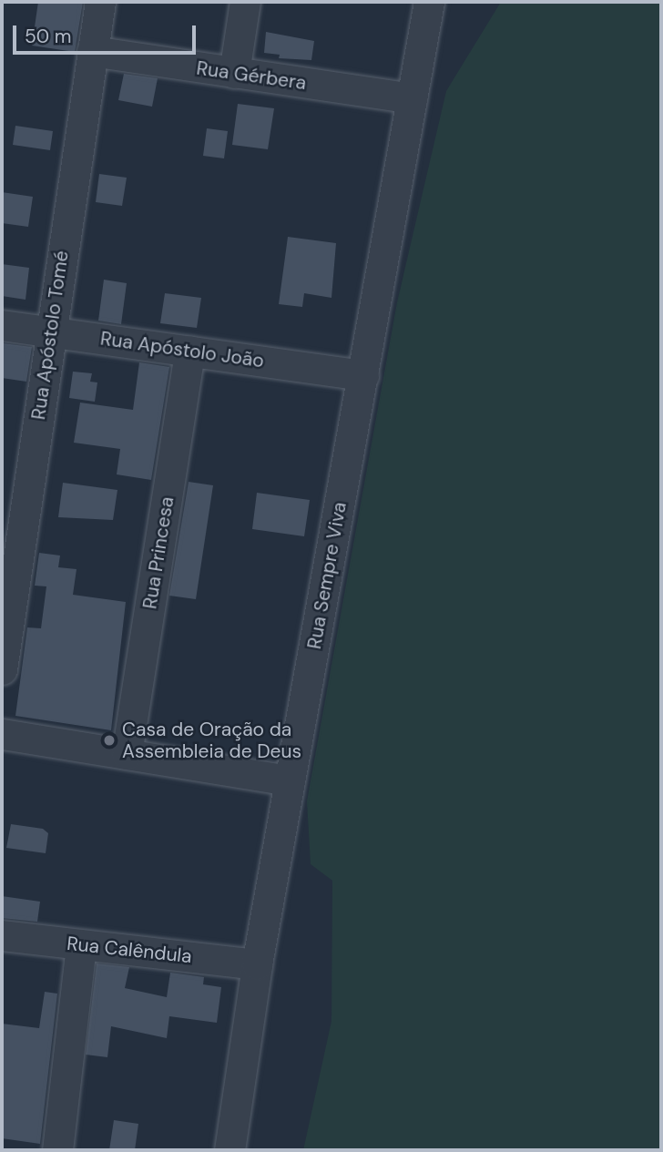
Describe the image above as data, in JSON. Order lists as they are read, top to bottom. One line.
{"streets":{"street":["Rua Gérbera","Rua Apóstolo Tomé","Rua Apóstolo João","Rua Princesa","Rua Sempre Viva","Rua Calêndula"]},"crossings":[["Rua Gérbera","Rua Apóstolo Tomé"],["Rua Gérbera","Rua Sempre Viva"],["Rua Apóstolo Tomé","Rua Apóstolo João"],["Rua Apóstolo João","Rua Princesa"],["Rua Apóstolo João","Rua Sempre Viva"],["Rua Sempre Viva","Rua Calêndula"]],"places":["Casa de Oração da Assembleia de Deus"],"scale_bar":"50 m"}
